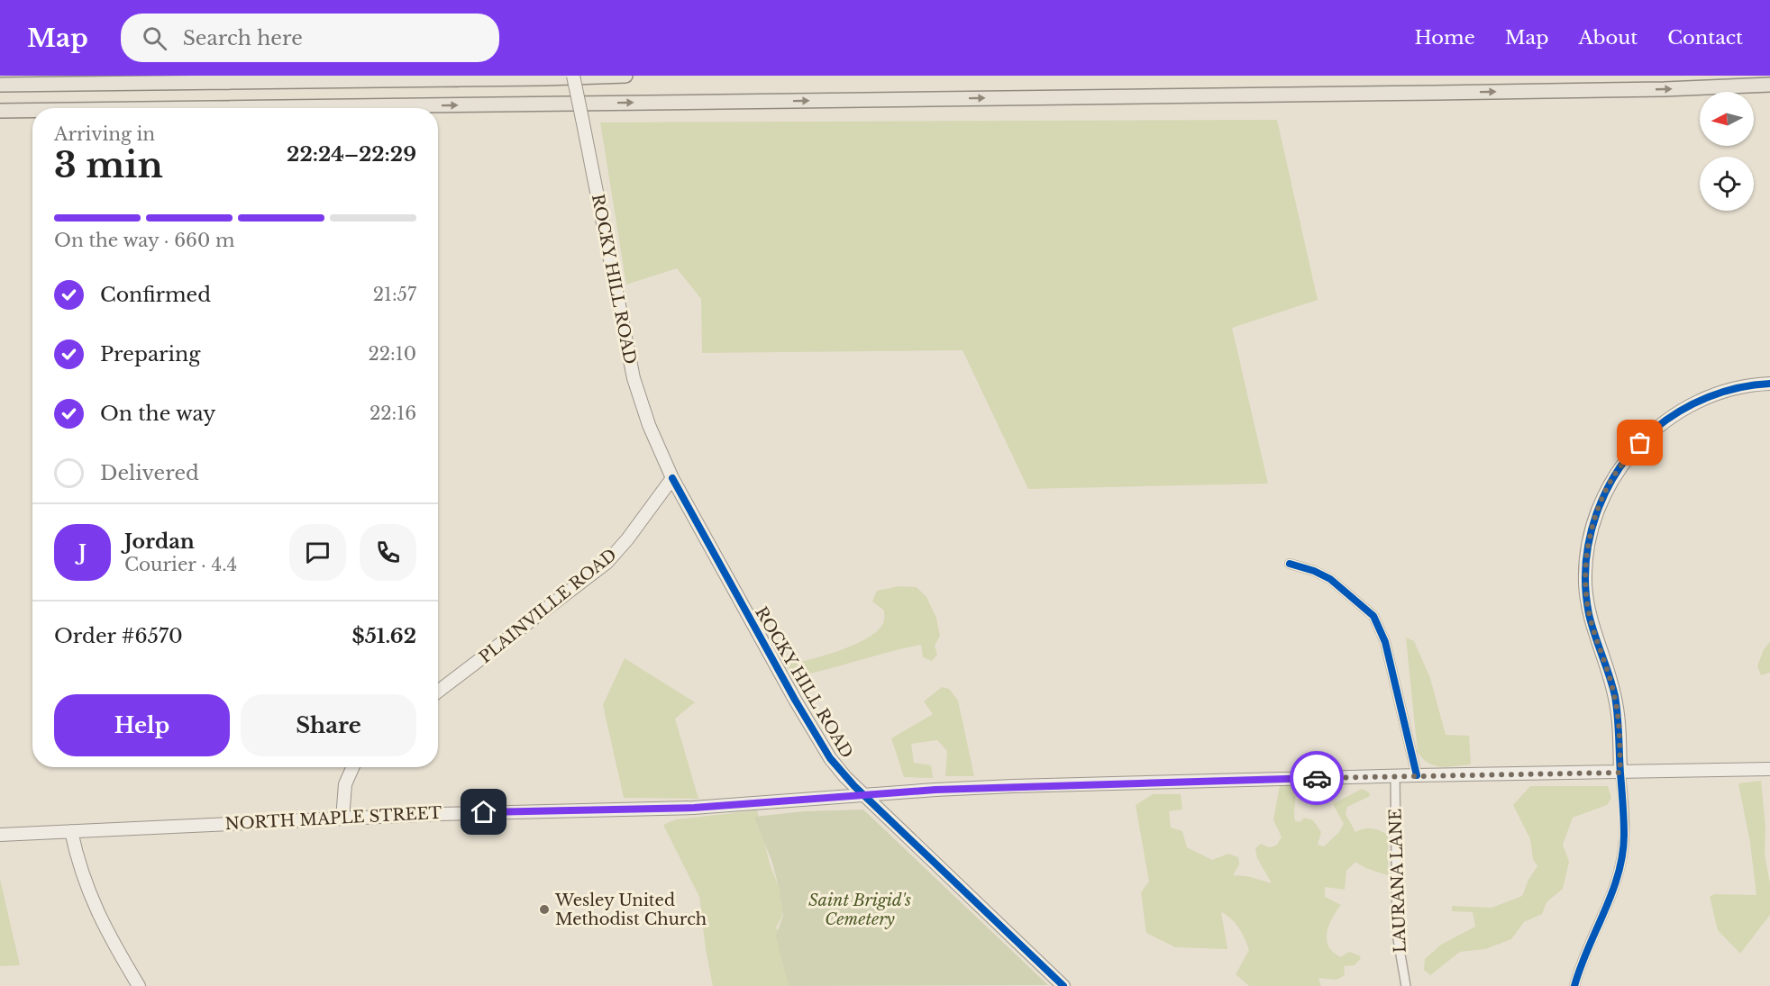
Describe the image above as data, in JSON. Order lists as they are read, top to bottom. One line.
{"streets":{"main road":["ROCKY HILL ROAD","PLAINVILLE ROAD","NORTH MAPLE STREET"],"street":["LAURANA LANE"]},"crossings":[["ROCKY HILL ROAD","PLAINVILLE ROAD"],["ROCKY HILL ROAD","NORTH MAPLE STREET"],["NORTH MAPLE STREET","LAURANA LANE"]],"parks":["Saint Brigid's Cemetery"],"places":["Wesley United Methodist Church"],"north":"left","page":{"header":"Map","search":"Search here","nav":["Home","Map","About","Contact"],"heading":["3 min","Arriving in","22:24–22:29"],"panel":["Jordan","Courier · 4.4","Order #6570","$51.62"],"bar":"On the way · 660 m","list":[["Confirmed","21:57"],["Preparing","22:10"],["On the way","22:16"],"Delivered"],"round":"J","buttons":["Help","Share"]}}
